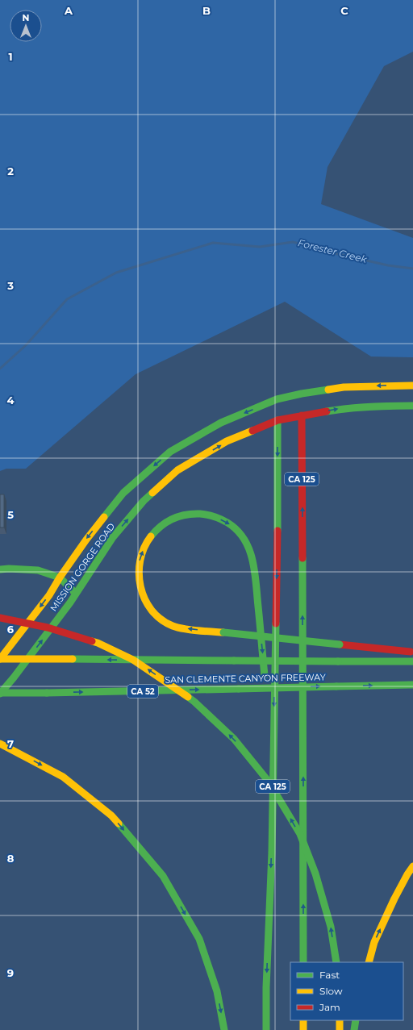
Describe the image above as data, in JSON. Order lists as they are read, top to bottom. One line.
{"streets":{"main road":["CA 125","MISSION GORGE ROAD","SAN CLEMENTE CANYON FREEWAY","CA 52"]},"crossings":[["CA 125","MISSION GORGE ROAD"],["MISSION GORGE ROAD","SAN CLEMENTE CANYON FREEWAY"]],"water":["Forester Creek"],"legend":["Fast","Slow","Jam"],"north":"top","grid":{"columns":["A","B","C"],"rows":["1","2","3","4","5","6","7","8","9"]}}
